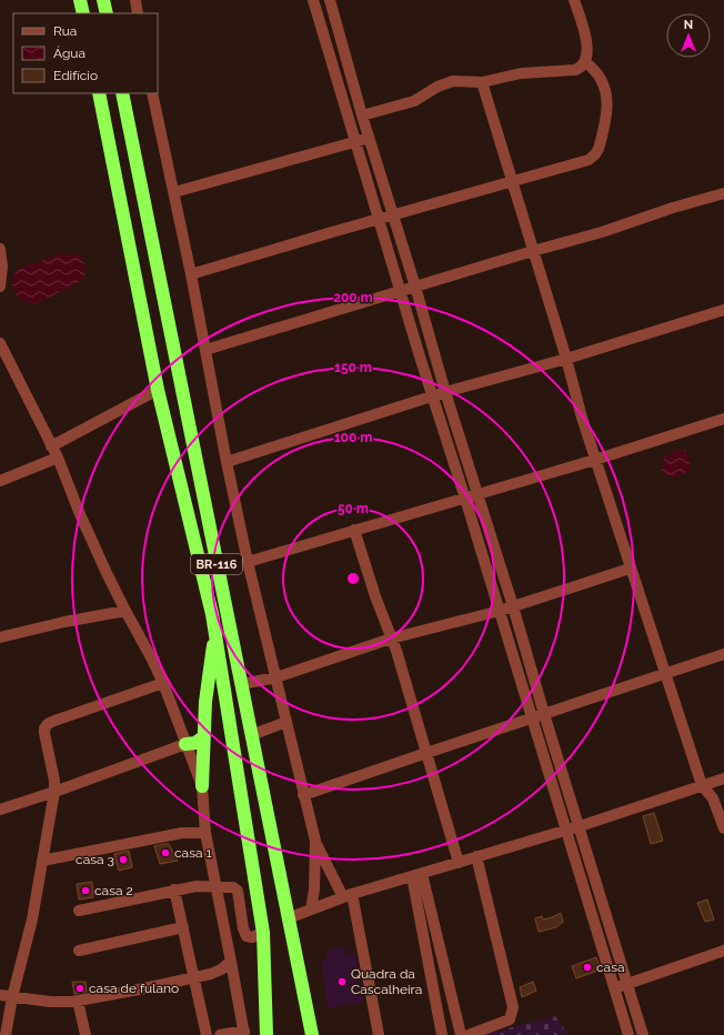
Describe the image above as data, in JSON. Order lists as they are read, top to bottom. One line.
{"streets":{"highway":["BR-116"]},"places":["casa 1","casa 3","casa 2","casa","Quadra da Cascalheira","casa de fulano"],"legend":["Rua","Água","Edifício"],"north":"top","rings":["200 m","150 m","100 m","50 m"]}
